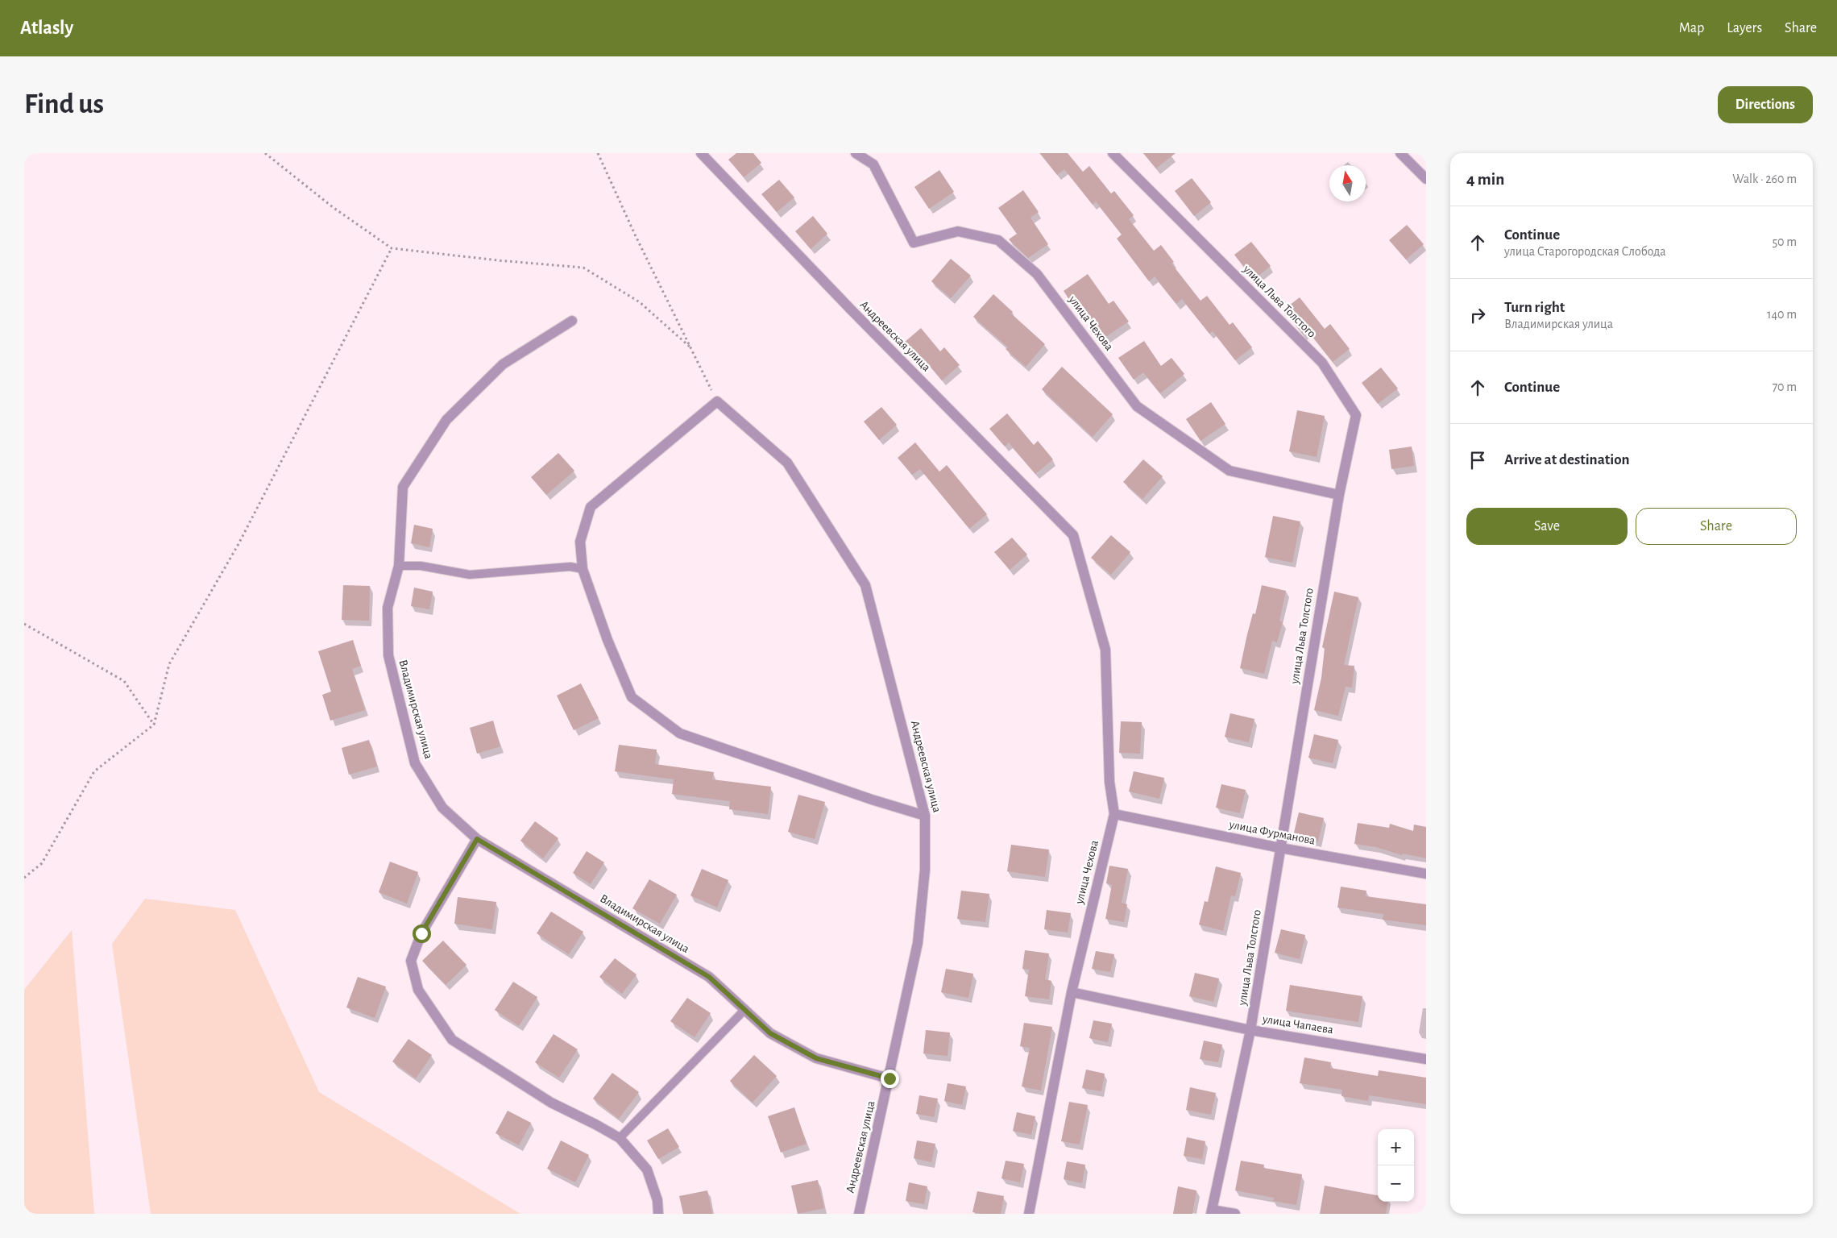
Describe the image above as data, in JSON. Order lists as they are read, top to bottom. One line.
{"streets":{"street":["улица Льва Толстого","улица Чехова","Андреевская улица","Владимирская улица","улица Фурманова","улица Чапаева"]},"crossings":[["улица Льва Толстого","улица Чехова"],["улица Льва Толстого","улица Фурманова"],["улица Льва Толстого","улица Чапаева"],["улица Чехова","Андреевская улица"],["улица Чехова","улица Фурманова"],["улица Чехова","улица Чапаева"],["Андреевская улица","Владимирская улица"]],"north":"top","page":{"header":"Atlasly","nav":["Map","Layers","Share"],"buttons":["Directions",["Save","Share"]],"title":"Find us","heading":["4 min","Walk · 260 m"],"list":[["Continue","улица Старогородская Слобода","50 m"],["Turn right","Владимирская улица","140 m"],["Continue","70 m"],"Arrive at destination"],"map_buttons":["+","−"]}}
